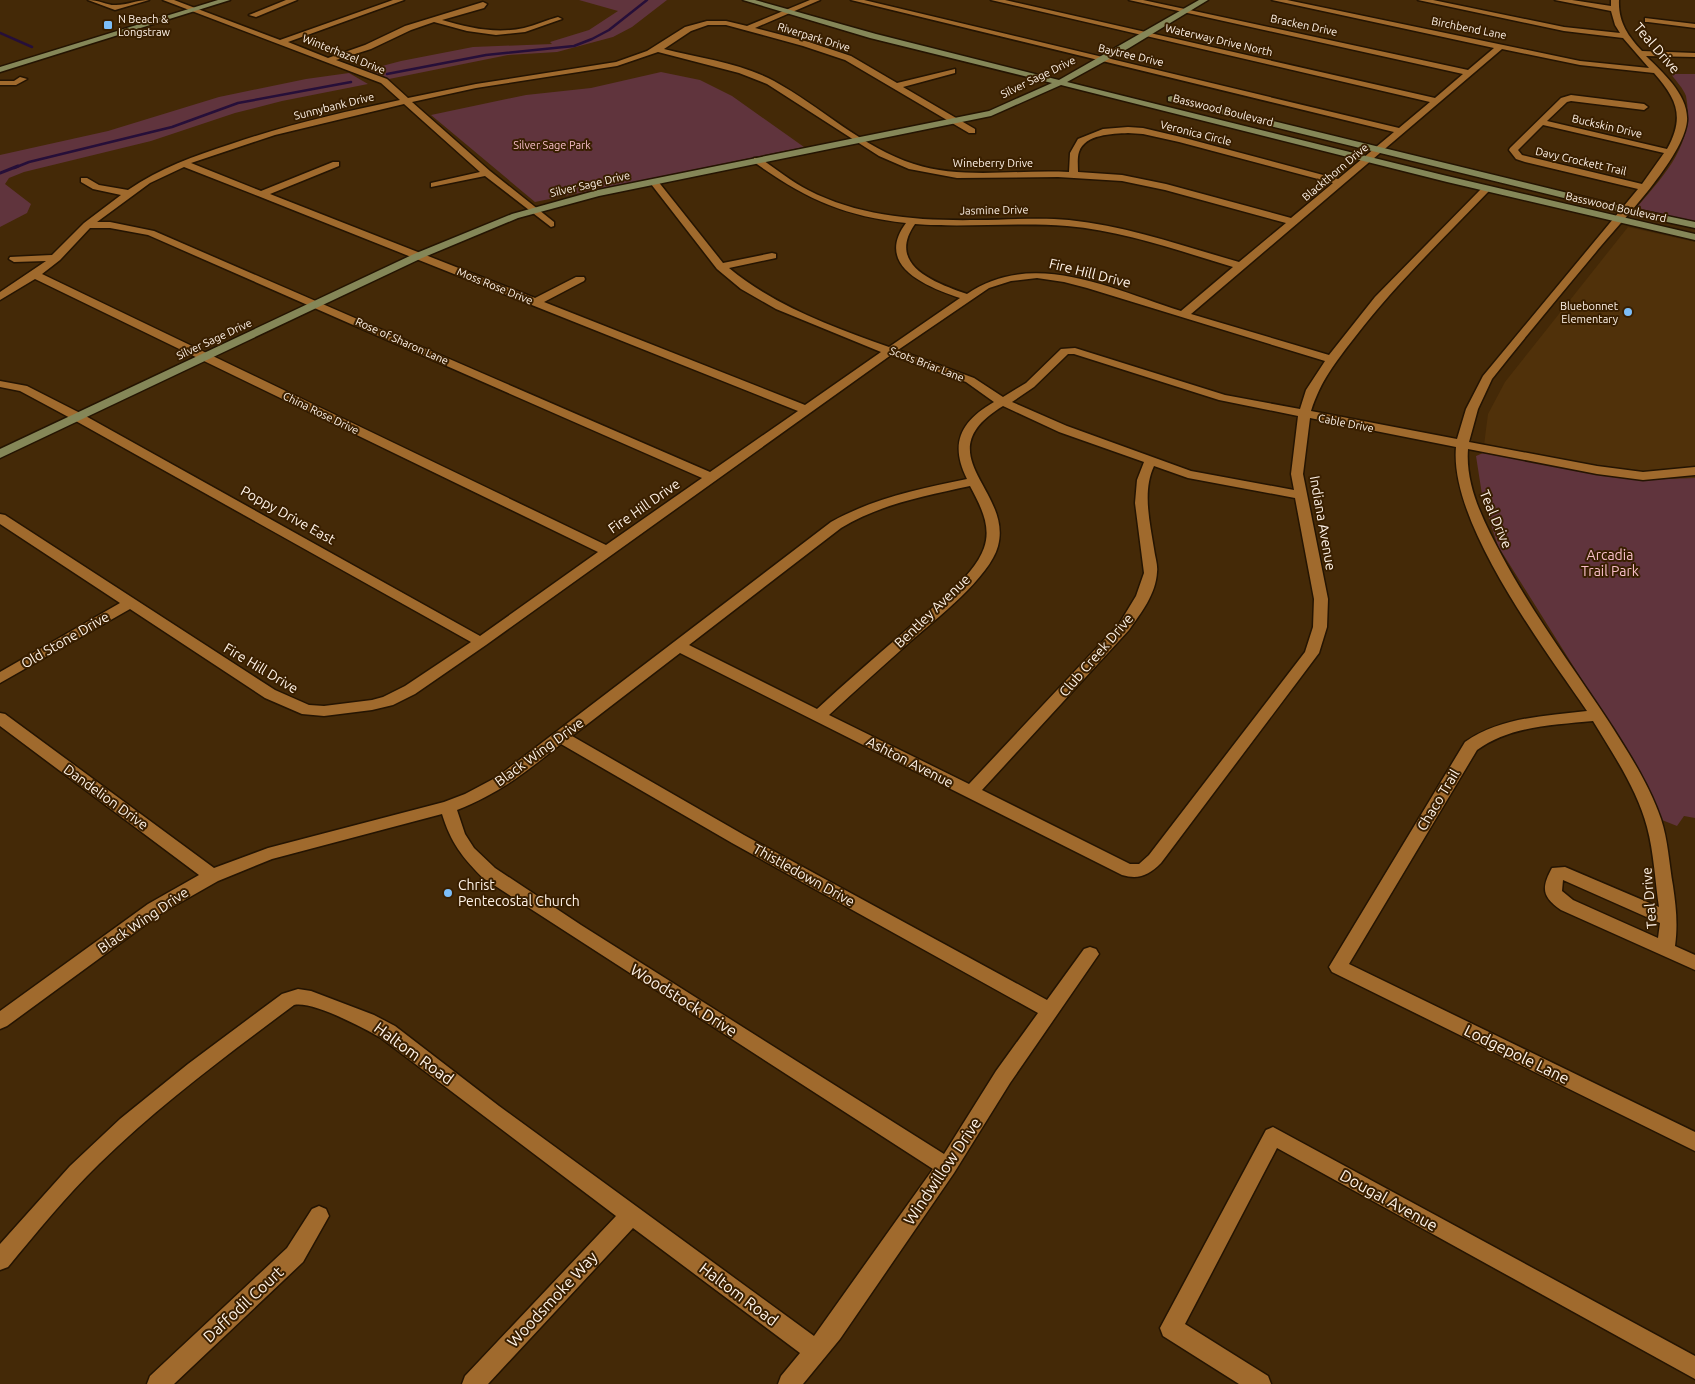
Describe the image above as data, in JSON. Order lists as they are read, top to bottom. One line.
{"streets":{"main road":["Silver Sage Drive","Basswood Boulevard"],"street":["Bracken Drive","Birchbend Lane","Riverpark Drive","Waterway Drive North","Teal Drive","Winterhazel Drive","Baytree Drive","Sunnybank Drive","Buckskin Drive","Veronica Circle","Davy Crockett Trail","Wineberry Drive","Blackthorn Drive","Jasmine Drive","Fire Hill Drive","Moss Rose Drive","Rose of Sharon Lane","Scots Briar Lane","China Rose Drive","Cable Drive","Poppy Drive East","Indiana Avenue","Bentley Avenue","Old Stone Drive","Club Creek Drive","Black Wing Drive","Ashton Avenue","Dandelion Drive","Chaco Trail","Thistledown Drive","Woodstock Drive","Haltom Road","Lodgepole Lane","Windwillow Drive","Dougal Avenue","Woodsmoke Way","Daffodil Court"]},"crossings":[["Bracken Drive","Silver Sage Drive"],["Bracken Drive","Blackthorn Drive"],["Birchbend Lane","Teal Drive"],["Birchbend Lane","Blackthorn Drive"],["Riverpark Drive","Silver Sage Drive"],["Riverpark Drive","Sunnybank Drive"],["Waterway Drive North","Silver Sage Drive"],["Waterway Drive North","Blackthorn Drive"],["Teal Drive","Basswood Boulevard"],["Teal Drive","Buckskin Drive"],["Teal Drive","Davy Crockett Trail"],["Teal Drive","Cable Drive"],["Teal Drive","Chaco Trail"],["Winterhazel Drive","Silver Sage Drive"],["Winterhazel Drive","Sunnybank Drive"],["Baytree Drive","Silver Sage Drive"],["Baytree Drive","Blackthorn Drive"],["Silver Sage Drive","Basswood Boulevard"],["Silver Sage Drive","Wineberry Drive"],["Silver Sage Drive","Jasmine Drive"],["Silver Sage Drive","Moss Rose Drive"],["Silver Sage Drive","Rose of Sharon Lane"],["Silver Sage Drive","Scots Briar Lane"],["Silver Sage Drive","China Rose Drive"],["Silver Sage Drive","Poppy Drive East"],["Sunnybank Drive","Wineberry Drive"],["Sunnybank Drive","Moss Rose Drive"],["Sunnybank Drive","Rose of Sharon Lane"],["Sunnybank Drive","China Rose Drive"],["Basswood Boulevard","Blackthorn Drive"],["Basswood Boulevard","Indiana Avenue"],["Buckskin Drive","Davy Crockett Trail"],["Veronica Circle","Wineberry Drive"],["Veronica Circle","Blackthorn Drive"],["Wineberry Drive","Blackthorn Drive"],["Blackthorn Drive","Jasmine Drive"],["Blackthorn Drive","Fire Hill Drive"],["Fire Hill Drive","Moss Rose Drive"],["Fire Hill Drive","Rose of Sharon Lane"],["Fire Hill Drive","Scots Briar Lane"],["Fire Hill Drive","China Rose Drive"],["Fire Hill Drive","Poppy Drive East"],["Fire Hill Drive","Indiana Avenue"],["Fire Hill Drive","Old Stone Drive"],["Scots Briar Lane","Indiana Avenue"],["Scots Briar Lane","Bentley Avenue"],["Scots Briar Lane","Club Creek Drive"],["Cable Drive","Indiana Avenue"],["Cable Drive","Bentley Avenue"],["Indiana Avenue","Ashton Avenue"],["Bentley Avenue","Black Wing Drive"],["Bentley Avenue","Ashton Avenue"],["Club Creek Drive","Ashton Avenue"],["Black Wing Drive","Ashton Avenue"],["Black Wing Drive","Dandelion Drive"],["Black Wing Drive","Thistledown Drive"],["Black Wing Drive","Woodstock Drive"],["Chaco Trail","Lodgepole Lane"],["Thistledown Drive","Windwillow Drive"],["Woodstock Drive","Windwillow Drive"],["Haltom Road","Windwillow Drive"],["Haltom Road","Woodsmoke Way"]],"parks":["Silver Sage Park","Arcadia Trail Park"],"places":{"transit":["N Beach & Longstraw"],"other":["Bluebonnet Elementary","Christ Pentecostal Church"]}}
